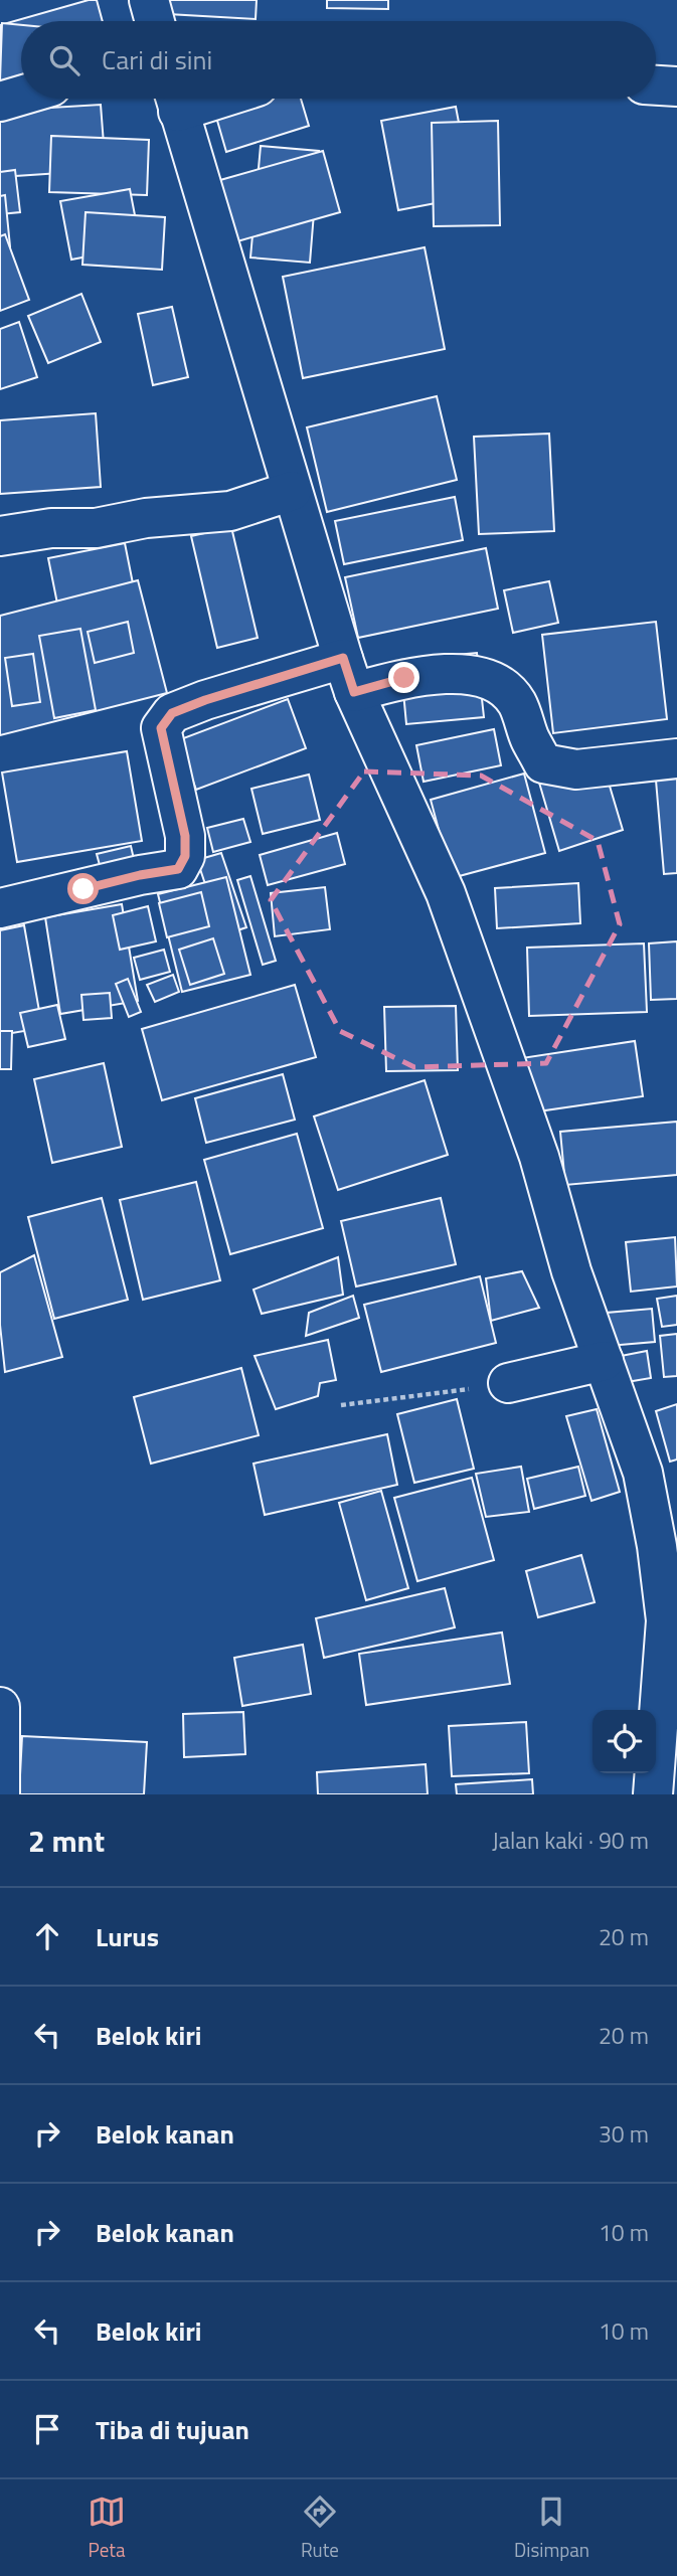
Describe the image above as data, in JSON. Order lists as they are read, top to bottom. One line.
{"page":{"search":"Cari di sini","heading":["2 mnt","Jalan kaki · 90 m"],"list":[["Lurus","20 m"],["Belok kiri","20 m"],["Belok kanan","30 m"],["Belok kanan","10 m"],["Belok kiri","10 m"],"Tiba di tujuan"],"nav":["Peta","Rute","Disimpan"]}}
